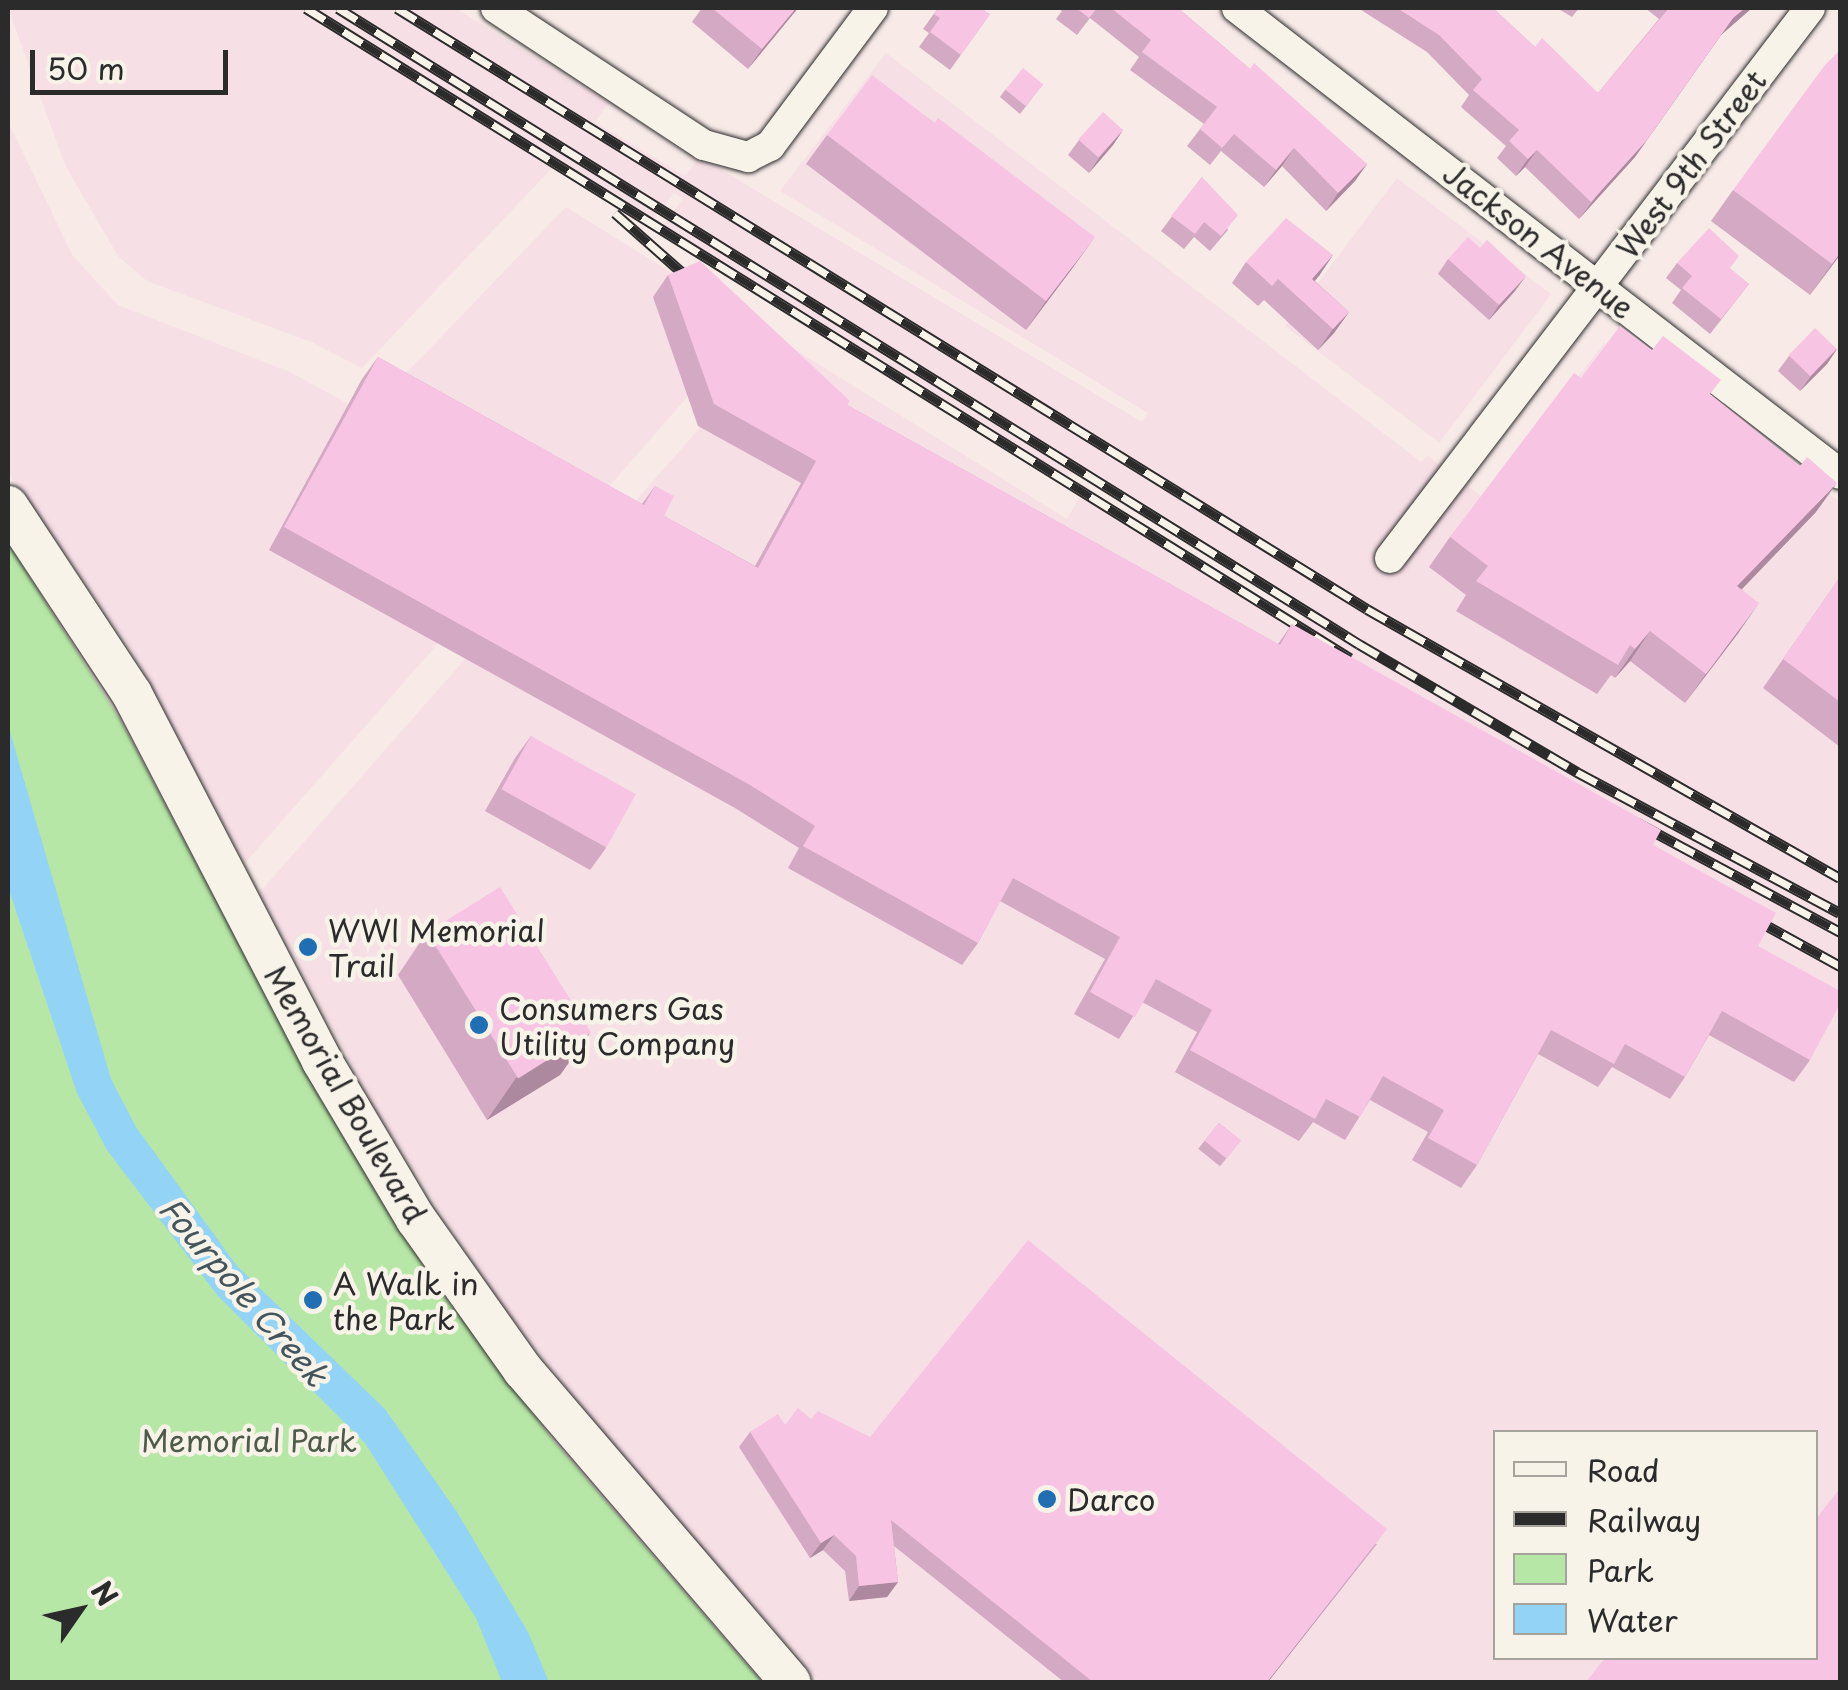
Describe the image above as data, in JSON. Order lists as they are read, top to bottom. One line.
{"streets":{"street":["West 9th Street","Jackson Avenue","Memorial Boulevard"]},"crossings":[["West 9th Street","Jackson Avenue"]],"water":["Fourpole Creek"],"parks":["Memorial Park"],"places":["WWI Memorial Trail","Consumers Gas Utility Company","A Walk in the Park","Darco"],"legend":["Road","Railway","Park","Water"],"scale_bar":"50 m","north":"top right"}
